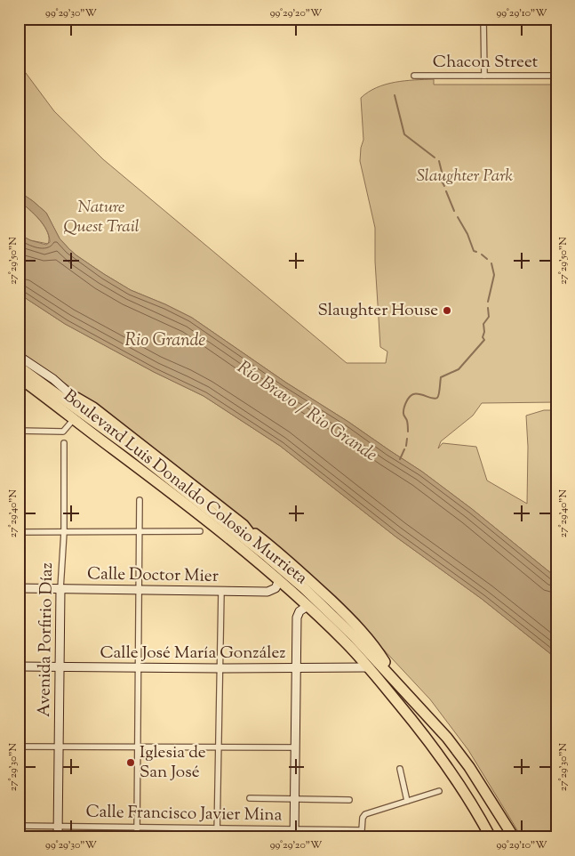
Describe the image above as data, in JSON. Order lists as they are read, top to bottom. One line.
{"streets":{"highway":["Boulevard Luis Donaldo Colosio Murrieta"],"street":["Chacon Street","Calle Doctor Mier","Avenida Porfirio Díaz","Calle José María González","Calle Francisco Javier Mina"]},"crossings":[["Boulevard Luis Donaldo Colosio Murrieta","Calle Doctor Mier"],["Boulevard Luis Donaldo Colosio Murrieta","Calle José María González"],["Calle Doctor Mier","Avenida Porfirio Díaz"],["Avenida Porfirio Díaz","Calle José María González"],["Avenida Porfirio Díaz","Calle Francisco Javier Mina"]],"water":["Rio Grande","Río Bravo / Rio Grande"],"parks":["Slaughter Park","Nature Quest Trail"],"places":["Slaughter House","Iglesia de San José"],"coordinates":["99°29'30\"W","99°29'20\"W","99°29'10\"W","27°29'50\"N","27°29'40\"N","27°29'30\"N"]}
